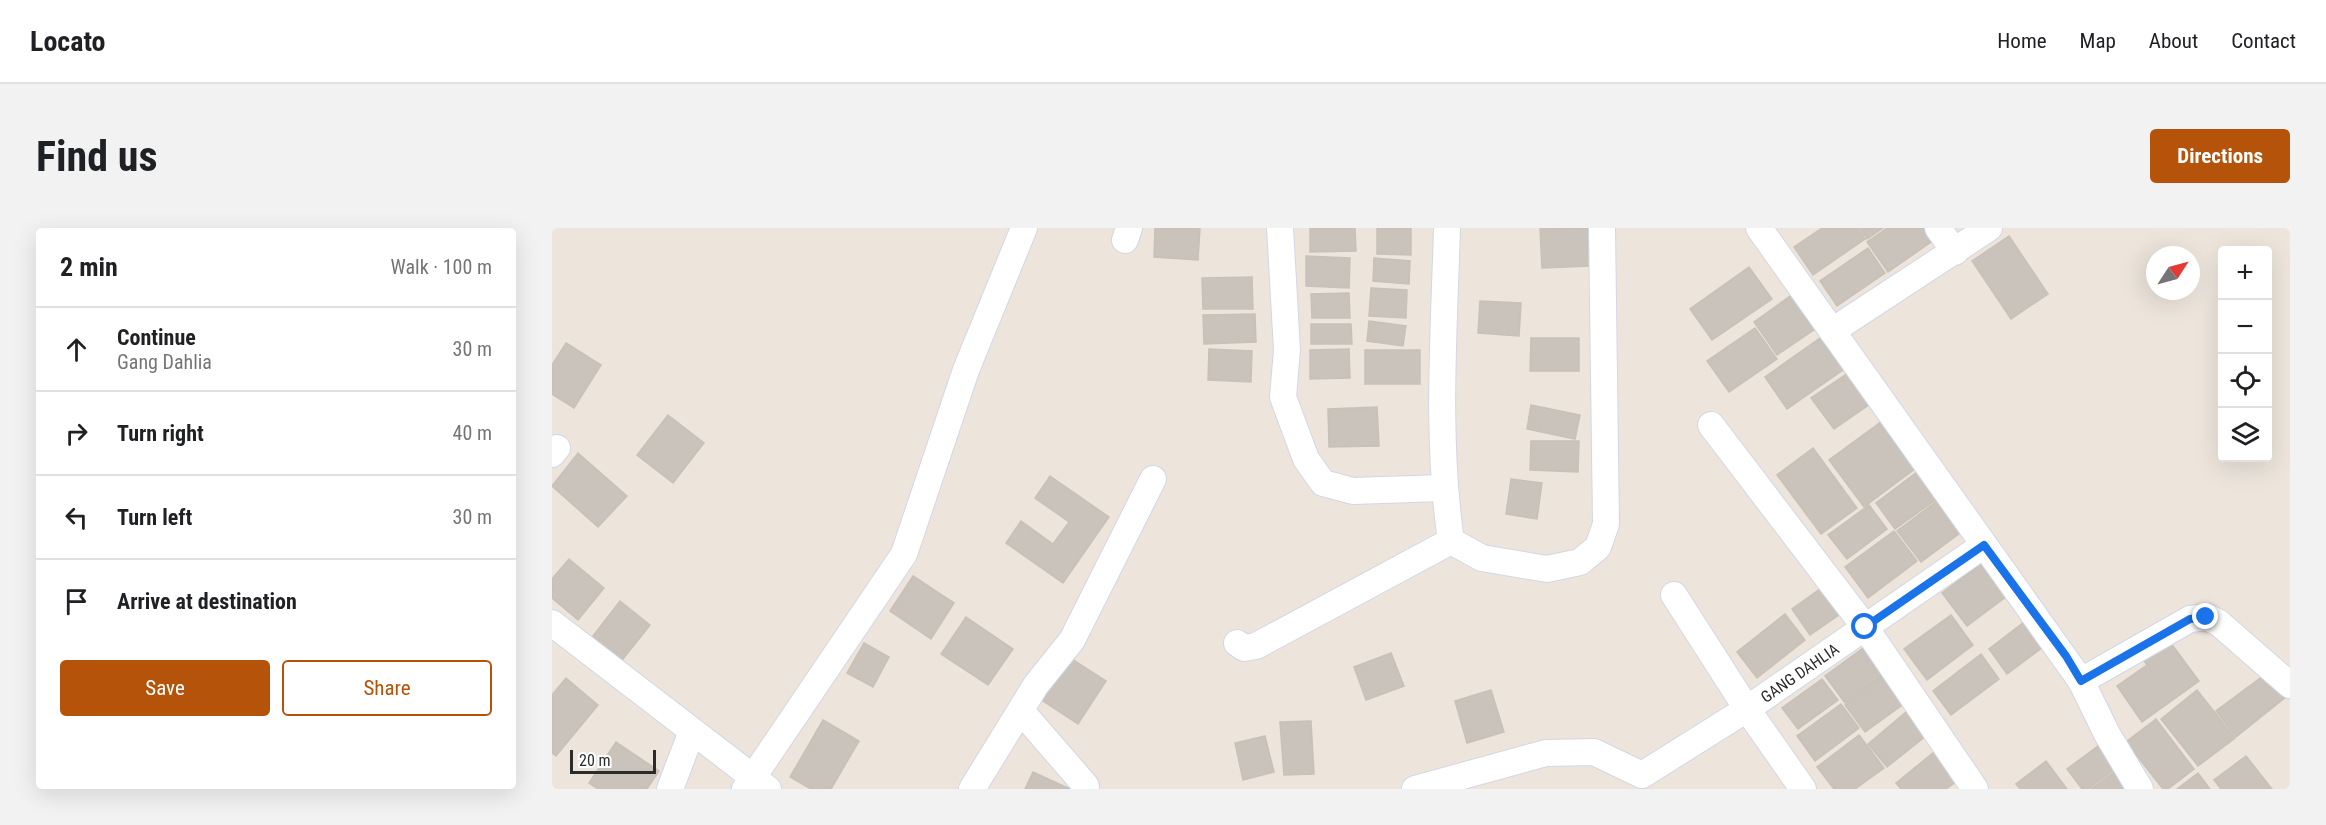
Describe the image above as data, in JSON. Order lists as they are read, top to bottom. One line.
{"streets":{"street":["GANG DAHLIA"]},"scale_bar":"20 m","north":"top right","page":{"header":"Locato","nav":["Home","Map","About","Contact"],"buttons":["Directions",["Save","Share"]],"title":"Find us","heading":["2 min","Walk · 100 m"],"map_buttons":["+","−"],"list":[["Continue","Gang Dahlia","30 m"],["Turn right","40 m"],["Turn left","30 m"],"Arrive at destination"],"scale":"20 m"}}
